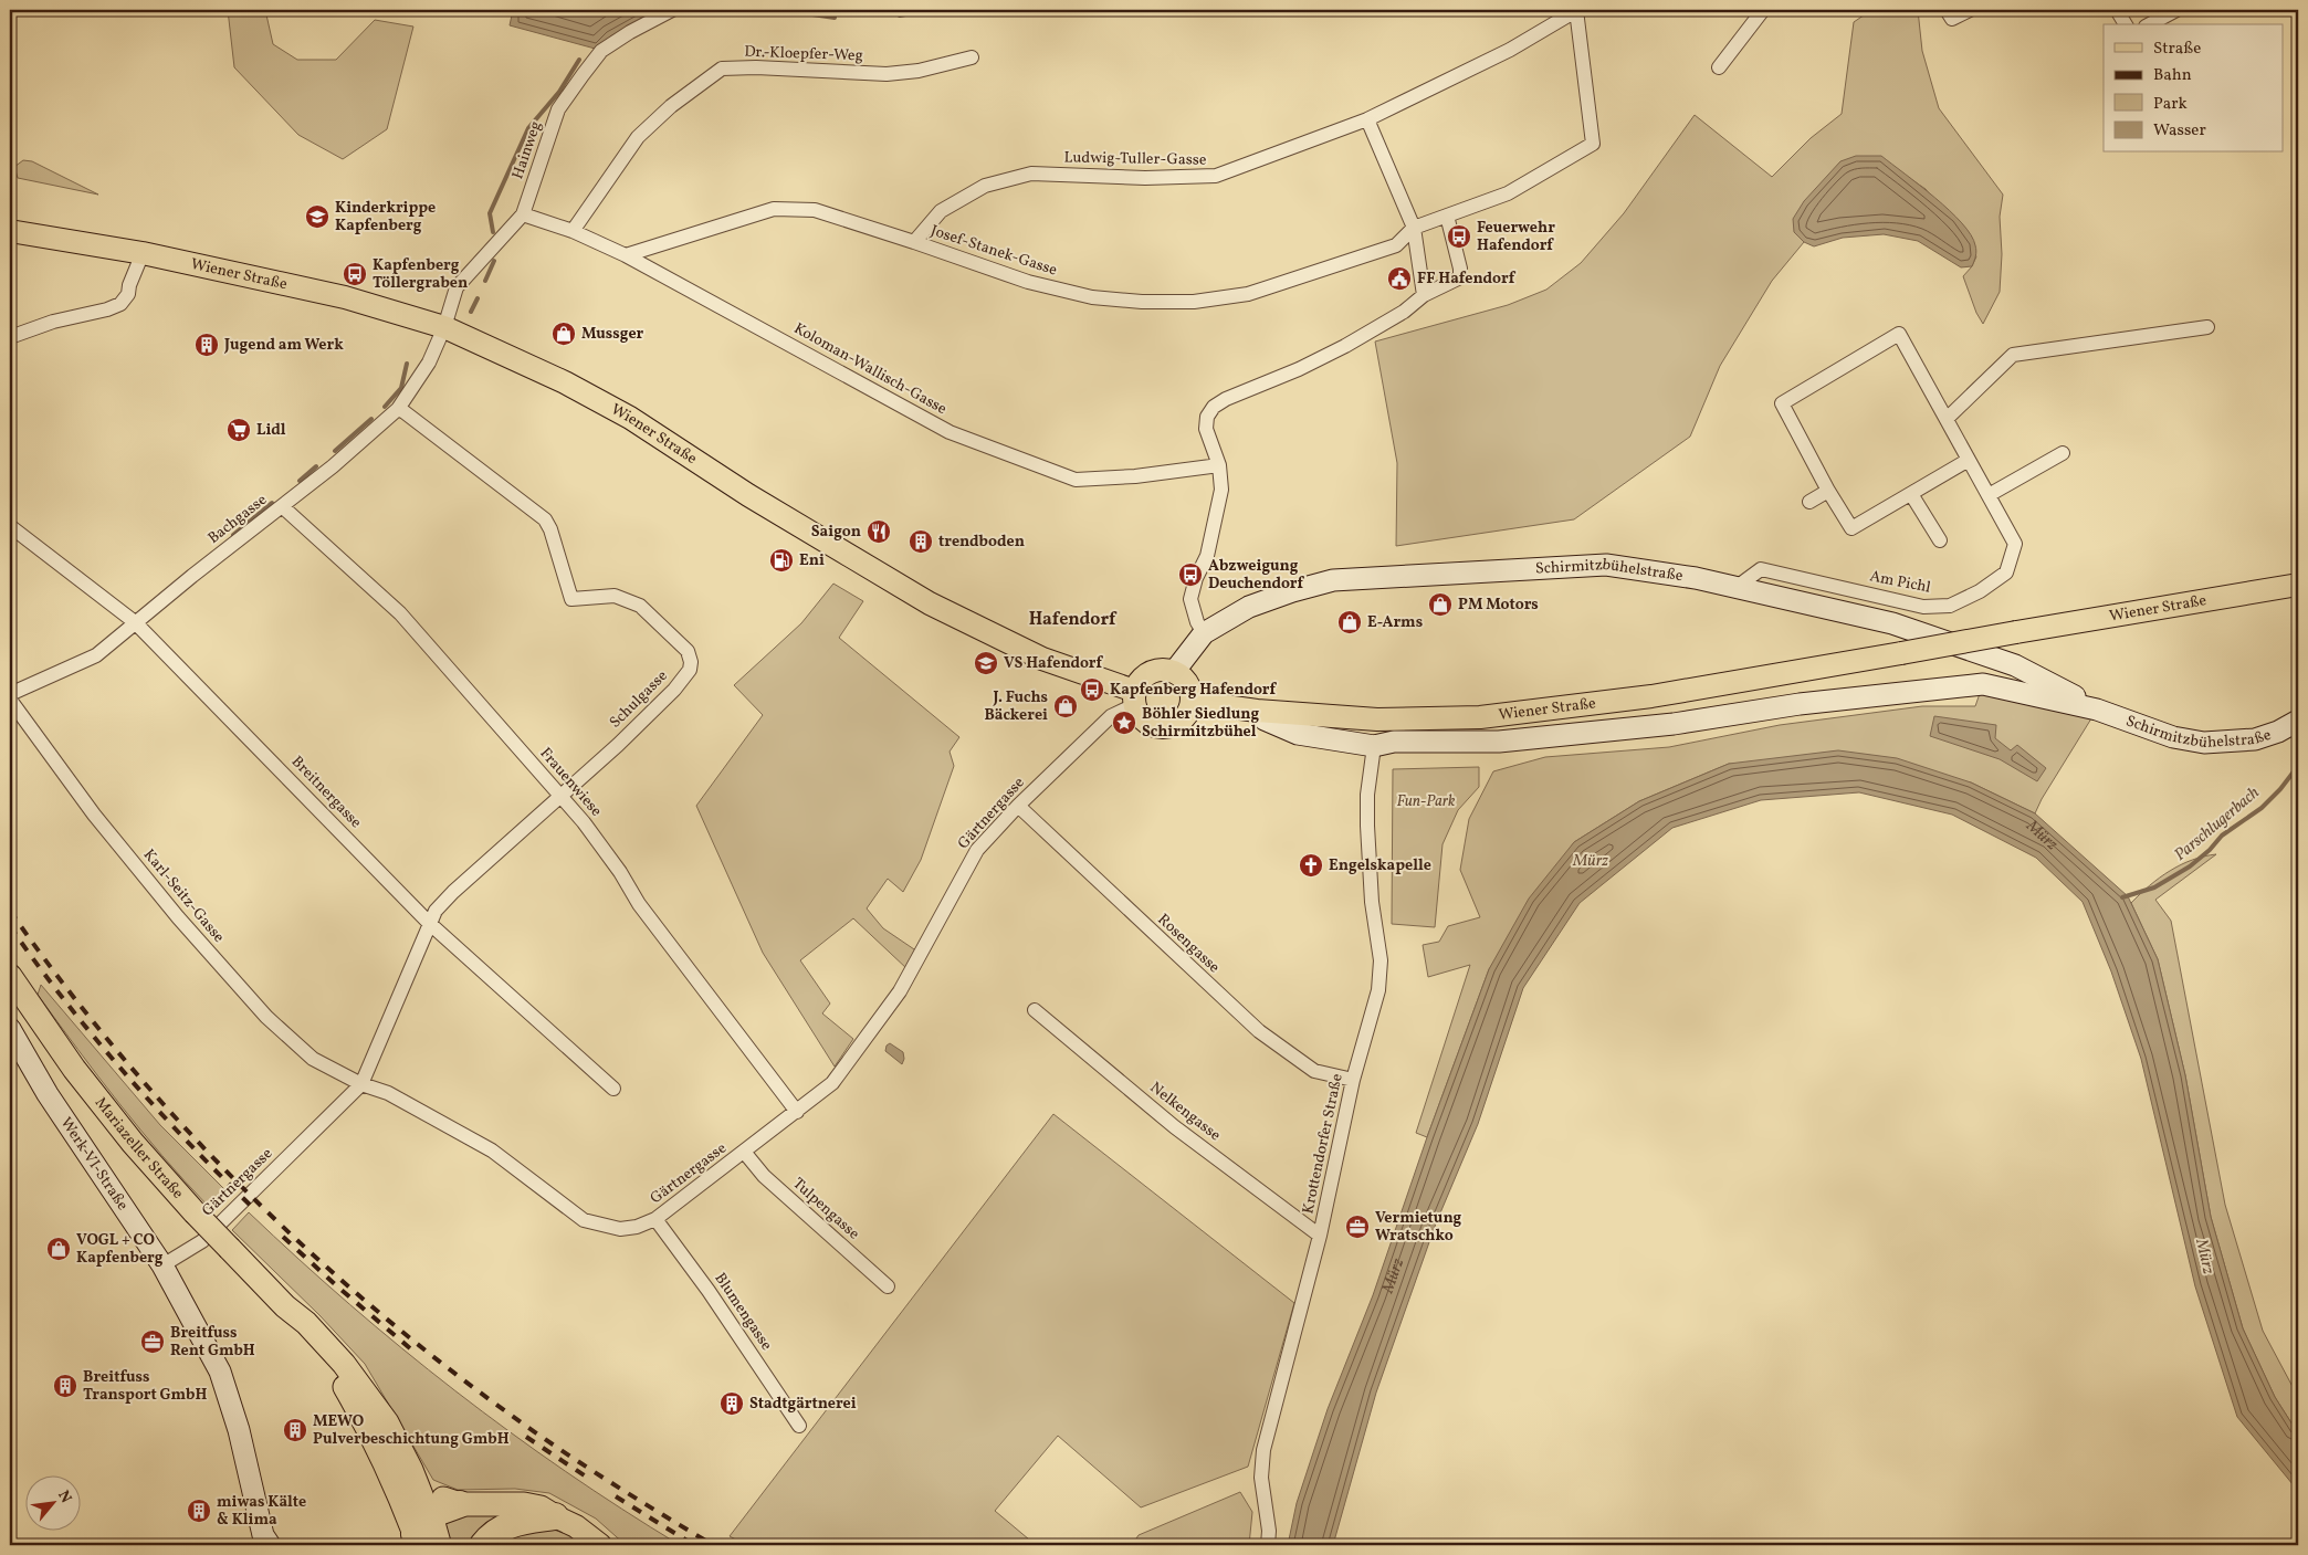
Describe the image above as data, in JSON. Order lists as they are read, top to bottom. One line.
{"streets":{"highway":["Mariazeller Straße"],"main road":["Wiener Straße","Schirmitzbühelstraße","Werk-VI-Straße"],"street":["Dr.-Kloepfer-Weg","Hainweg","Ludwig-Tuller-Gasse","Josef-Stanek-Gasse","Koloman-Wallisch-Gasse","Bachgasse","Am Pichl","Schulgasse","Frauenwiese","Breitnergasse","Gärtnergasse","Karl-Seitz-Gasse","Rosengasse","Nelkengasse","Krottendorfer Straße","Tulpengasse","Blumengasse"]},"crossings":[["Dr.-Kloepfer-Weg","Koloman-Wallisch-Gasse"],["Hainweg","Wiener Straße"],["Hainweg","Koloman-Wallisch-Gasse"],["Hainweg","Bachgasse"],["Ludwig-Tuller-Gasse","Josef-Stanek-Gasse"],["Josef-Stanek-Gasse","Koloman-Wallisch-Gasse"],["Wiener Straße","Bachgasse"],["Wiener Straße","Gärtnergasse"],["Bachgasse","Schulgasse"],["Bachgasse","Frauenwiese"],["Bachgasse","Breitnergasse"],["Schirmitzbühelstraße","Am Pichl"],["Schulgasse","Frauenwiese"],["Schulgasse","Breitnergasse"],["Schulgasse","Gärtnergasse"],["Schulgasse","Karl-Seitz-Gasse"],["Frauenwiese","Gärtnergasse"],["Gärtnergasse","Karl-Seitz-Gasse"],["Gärtnergasse","Rosengasse"],["Gärtnergasse","Werk-VI-Straße"],["Gärtnergasse","Tulpengasse"],["Gärtnergasse","Blumengasse"],["Rosengasse","Krottendorfer Straße"],["Nelkengasse","Krottendorfer Straße"]],"districts":["Hafendorf"],"water":["Parschlugerbach","Mürz"],"parks":["Fun-Park"],"places":{"school or university":["Kinderkrippe Kapfenberg","VS Hafendorf"],"bus stop":["Feuerwehr Hafendorf","Kapfenberg Töllergraben","Abzweigung Deuchendorf","Kapfenberg Hafendorf"],"public building":["FF Hafendorf"],"shop":["Mussger","PM Motors","E-Arms","J. Fuchs Bäckerei","VOGL + CO Kapfenberg"],"building":["Jugend am Werk","trendboden","Breitfuss Transport GmbH","Stadtgärtnerei","MEWO Pulverbeschichtung GmbH","miwas Kälte & Klima"],"supermarket":["Lidl"],"restaurant":["Saigon"],"fuel station":["Eni"],"place":["Böhler Siedlung Schirmitzbühel"],"church":["Engelskapelle"],"office":["Vermietung Wratschko","Breitfuss Rent GmbH"]},"legend":["Straße","Bahn","Park","Wasser"],"north":"top right"}
